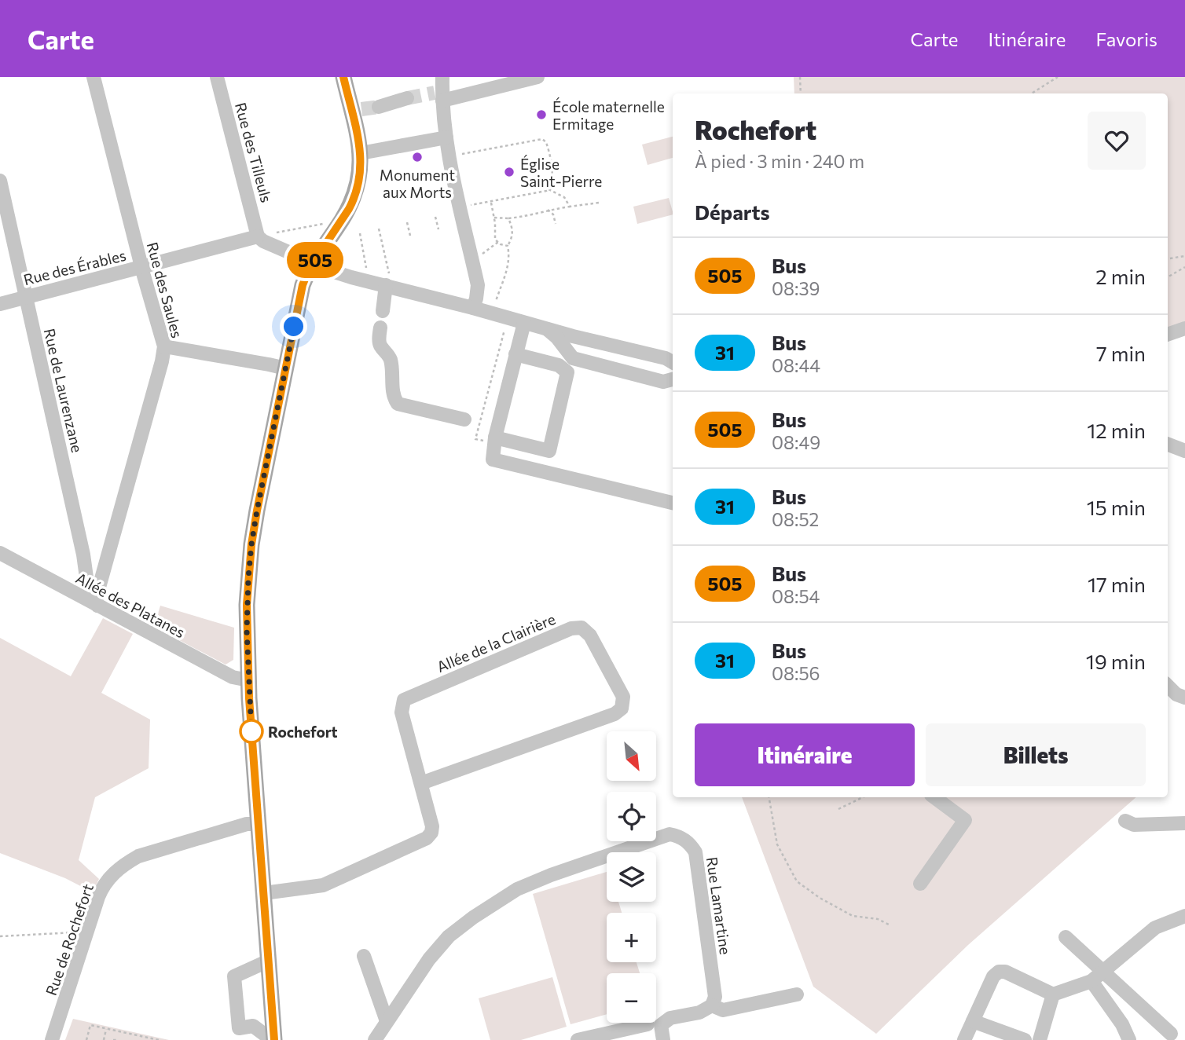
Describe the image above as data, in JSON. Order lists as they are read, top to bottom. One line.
{"streets":{"street":["Rue des Tilleuls","Rue des Érables","Rue des Saules","Rue de Laurenzane","Allée des Platanes","Allée de la Clairière","Rue Lamartine","Rue de Rochefort"]},"crossings":[["Rue des Tilleuls","Rue des Érables"],["Rue des Érables","Rue des Saules"],["Rue des Érables","Rue de Laurenzane"],["Rue des Saules","Rue de Laurenzane"],["Rue des Saules","Allée des Platanes"],["Rue de Laurenzane","Allée des Platanes"]],"places":["École maternelle Ermitage","Monument aux Morts","Église Saint-Pierre","Rochefort"],"lines":["bus line 505"],"north":"bottom right","page":{"header":"Carte","nav":["Carte","Itinéraire","Favoris"],"on_map":"505","heading":[["Rochefort","À pied · 3 min · 240 m"],"Départs"],"list":[{"mark":"505","name":"Bus","note":"08:39","value":"2 min"},{"mark":"31","name":"Bus","note":"08:44","value":"7 min"},{"mark":"505","name":"Bus","note":"08:49","value":"12 min"},{"mark":"31","name":"Bus","note":"08:52","value":"15 min"},{"mark":"505","name":"Bus","note":"08:54","value":"17 min"},{"mark":"31","name":"Bus","note":"08:56","value":"19 min"}],"buttons":["Itinéraire","Billets"],"map_buttons":["+","−"]}}
